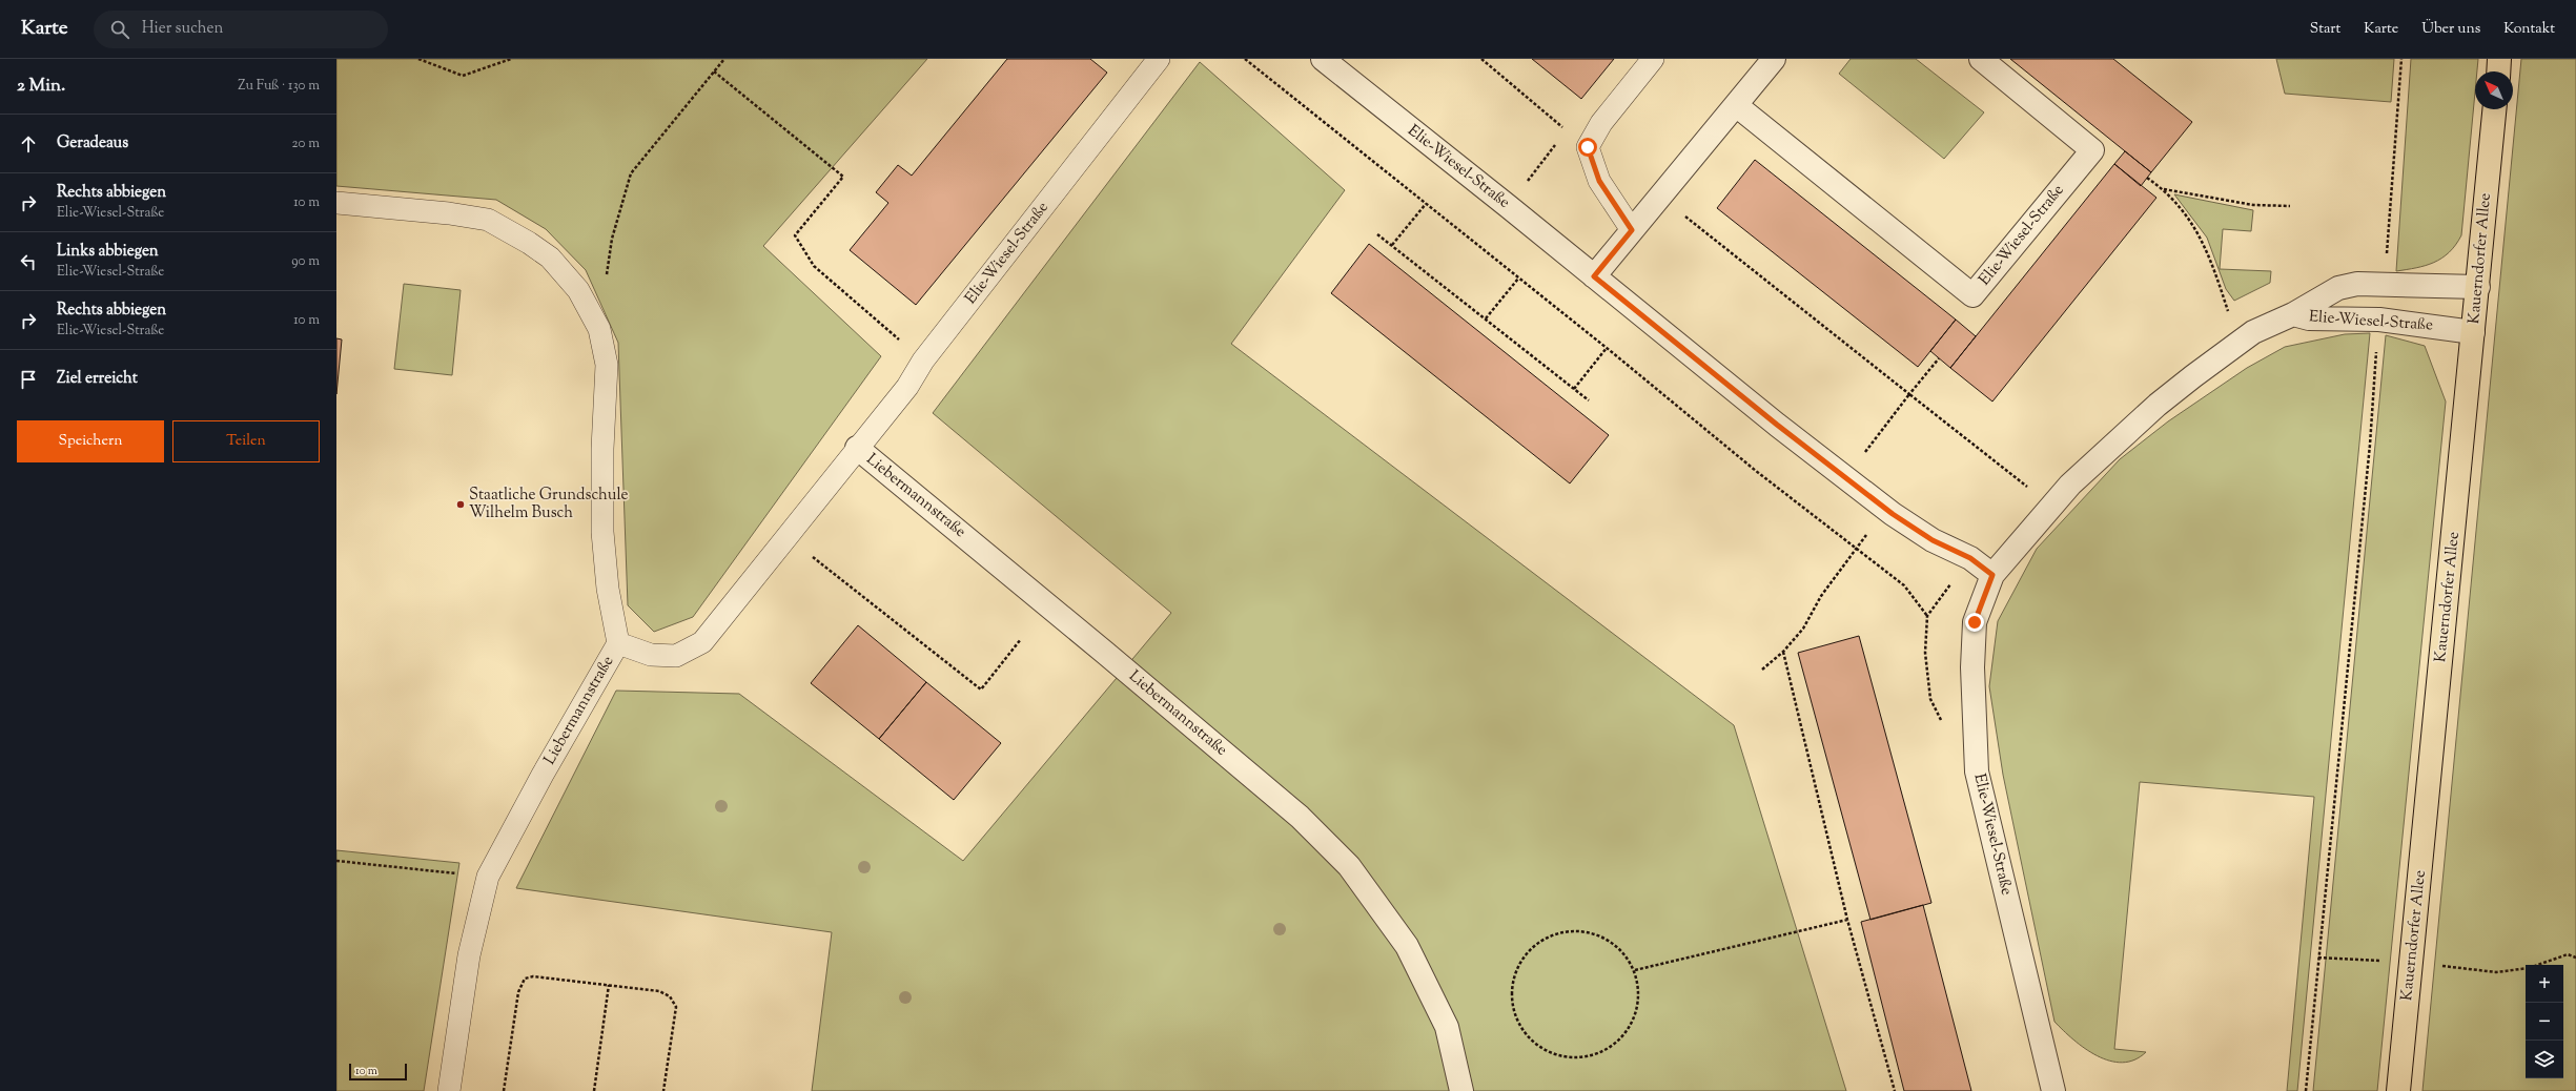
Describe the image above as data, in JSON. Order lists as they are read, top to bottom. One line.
{"streets":{"main road":["Kauerndorfer Allee"],"street":["Elie-Wiesel-Straße","Liebermannstraße"]},"crossings":[["Elie-Wiesel-Straße","Kauerndorfer Allee"],["Elie-Wiesel-Straße","Liebermannstraße"]],"places":["Staatliche Grundschule Wilhelm Busch"],"scale_bar":"10 m","north":"top left","page":{"header":"Karte","search":"Hier suchen","nav":["Start","Karte","Über uns","Kontakt"],"heading":["2 Min.","Zu Fuß · 130 m"],"list":[["Geradeaus","20 m"],["Rechts abbiegen","Elie-Wiesel-Straße","10 m"],["Links abbiegen","Elie-Wiesel-Straße","90 m"],["Rechts abbiegen","Elie-Wiesel-Straße","10 m"],"Ziel erreicht"],"buttons":["Speichern","Teilen"],"map_buttons":["+","−"],"scale":"10 m"}}
